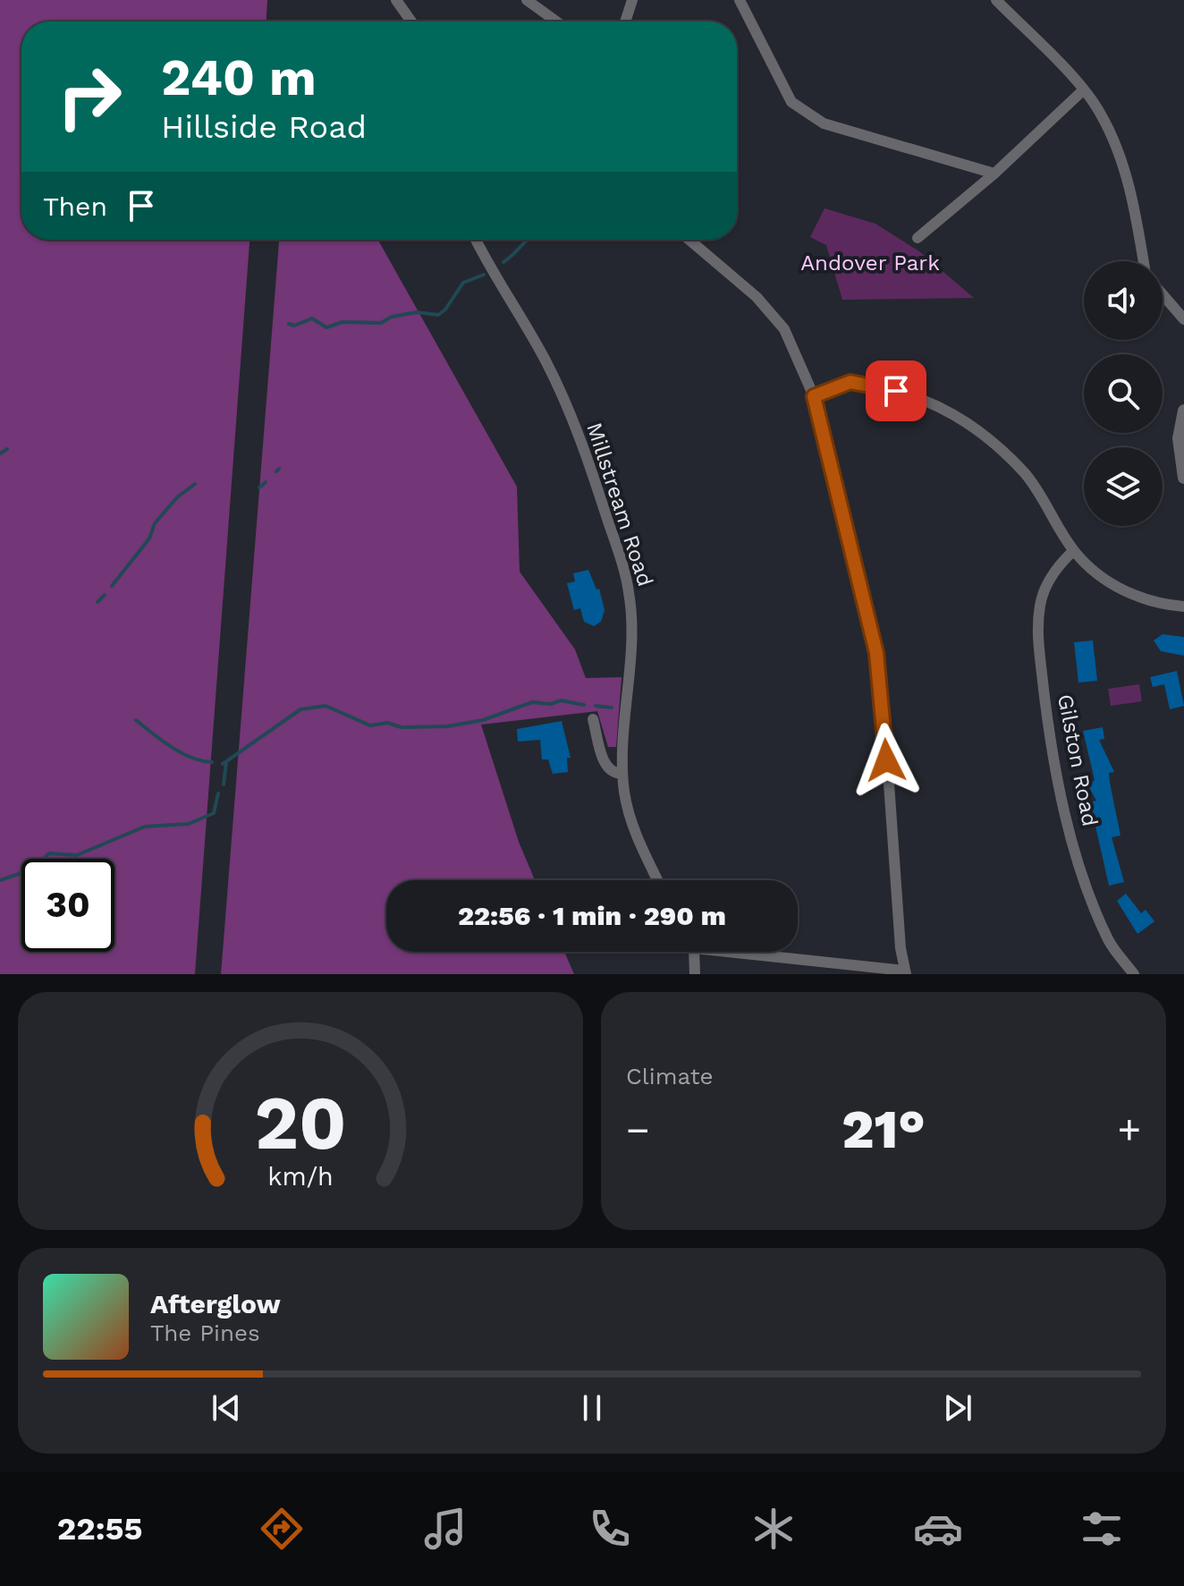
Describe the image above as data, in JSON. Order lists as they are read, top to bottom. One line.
{"streets":{"street":["Millstream Road","Gilston Road"]},"parks":["Andover Park"],"page":{"turn":["240 m","Hillside Road"],"then":"Then","limit":"30","trip":"22:56 · 1 min · 290 m","tile":"Climate","heat":["−","21°","+"],"song":["Afterglow","The Pines"],"tabs":"22:55","gauge":["20","km/h"]}}
